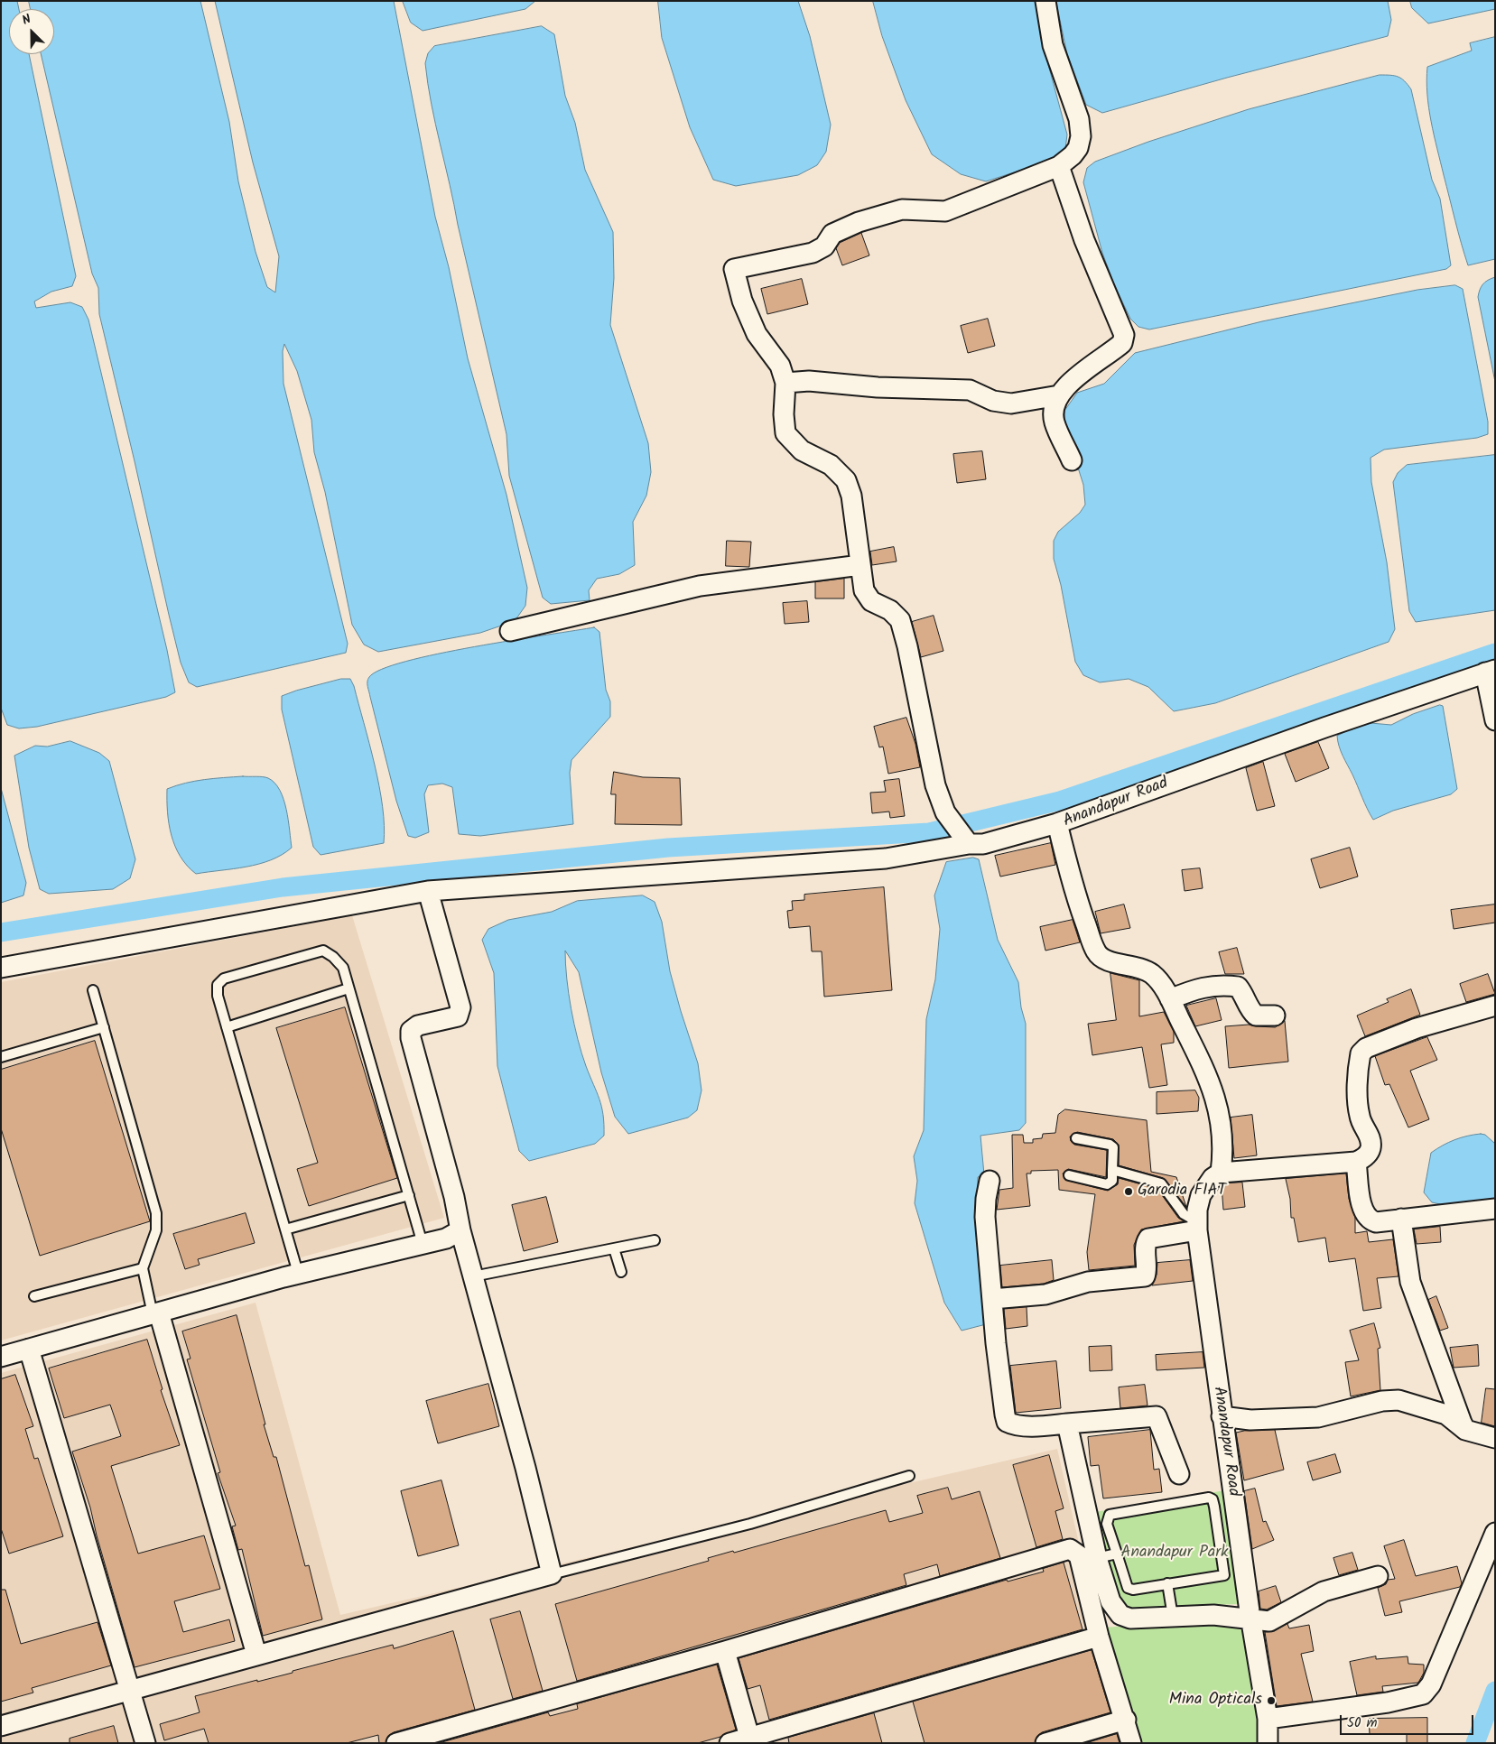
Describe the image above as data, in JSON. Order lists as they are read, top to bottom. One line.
{"streets":{"street":["Anandapur Road"]},"parks":["Anandapur Park"],"places":["Garodia FIAT","Mina Opticals"],"scale_bar":"50 m","north":"top left"}
